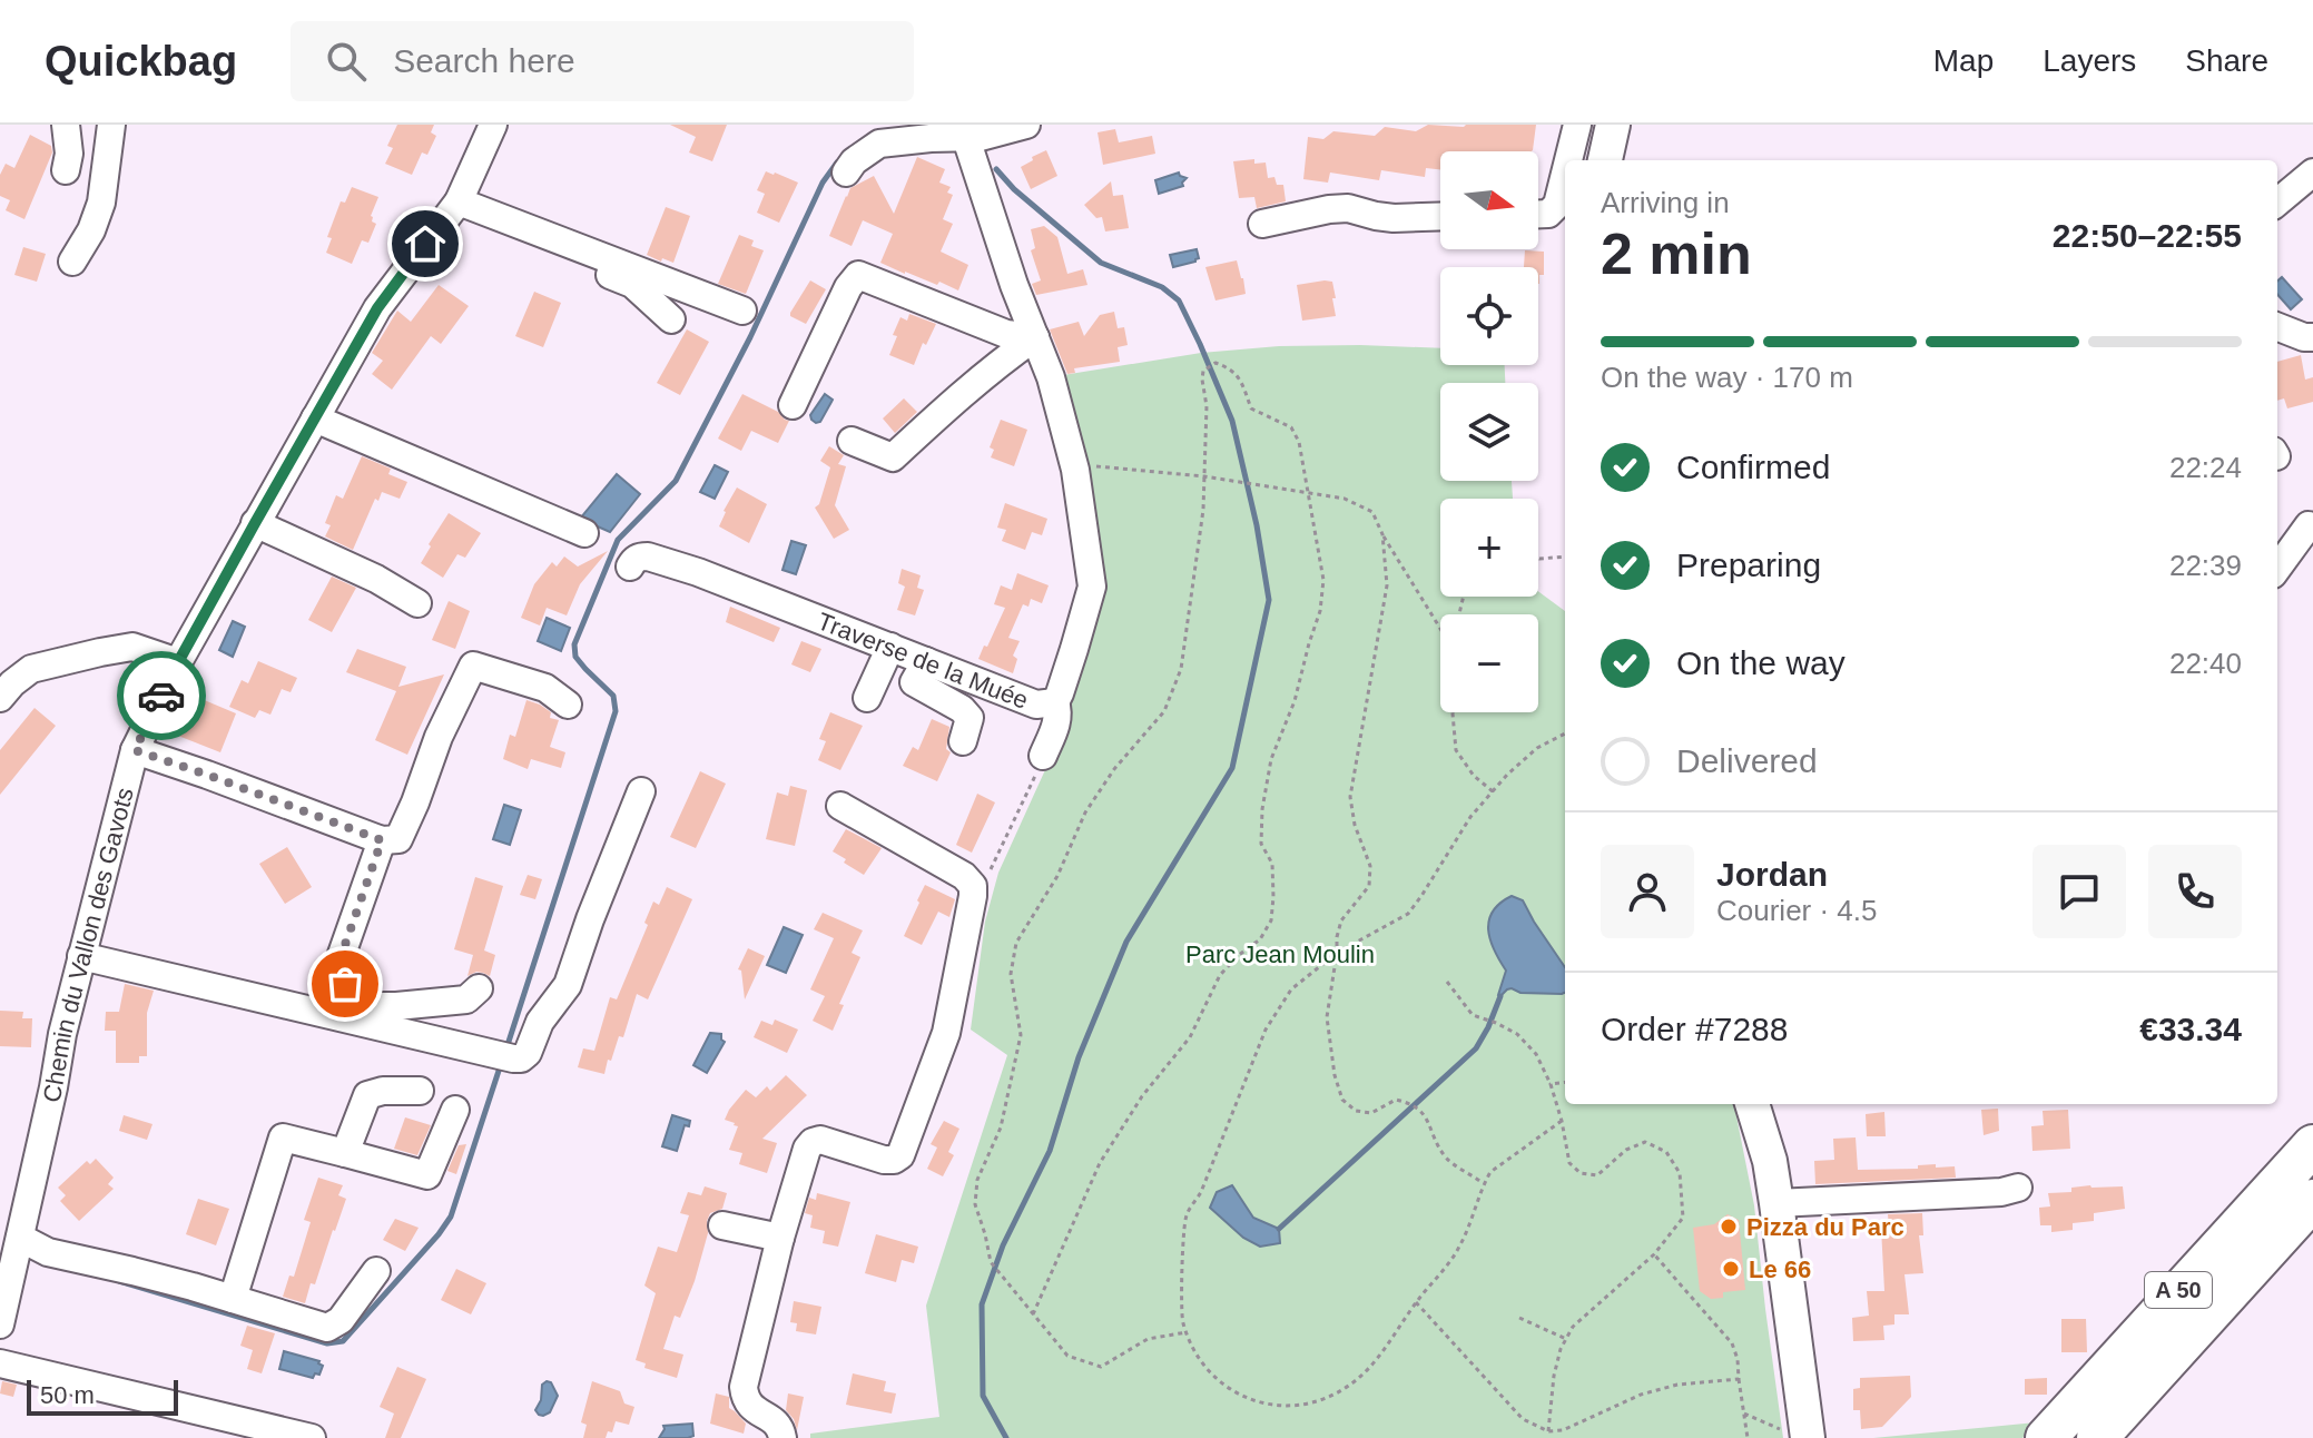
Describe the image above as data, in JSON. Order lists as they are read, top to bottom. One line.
{"streets":{"highway":["A 50"],"street":["Traverse de la Muée","Chemin du Vallon des Gavots"]},"parks":["Parc Jean Moulin"],"places":["Pizza du Parc","Le 66"],"scale_bar":"50 m","north":"right","page":{"header":"Quickbag","search":"Search here","nav":["Map","Layers","Share"],"map_buttons":["+","−"],"heading":["2 min","Arriving in","22:50–22:55"],"panel":["Jordan","Courier · 4.5","Order #7288","€33.34"],"bar":"On the way · 170 m","list":[["Confirmed","22:24"],["Preparing","22:39"],["On the way","22:40"],"Delivered"],"scale":"50 m"}}
